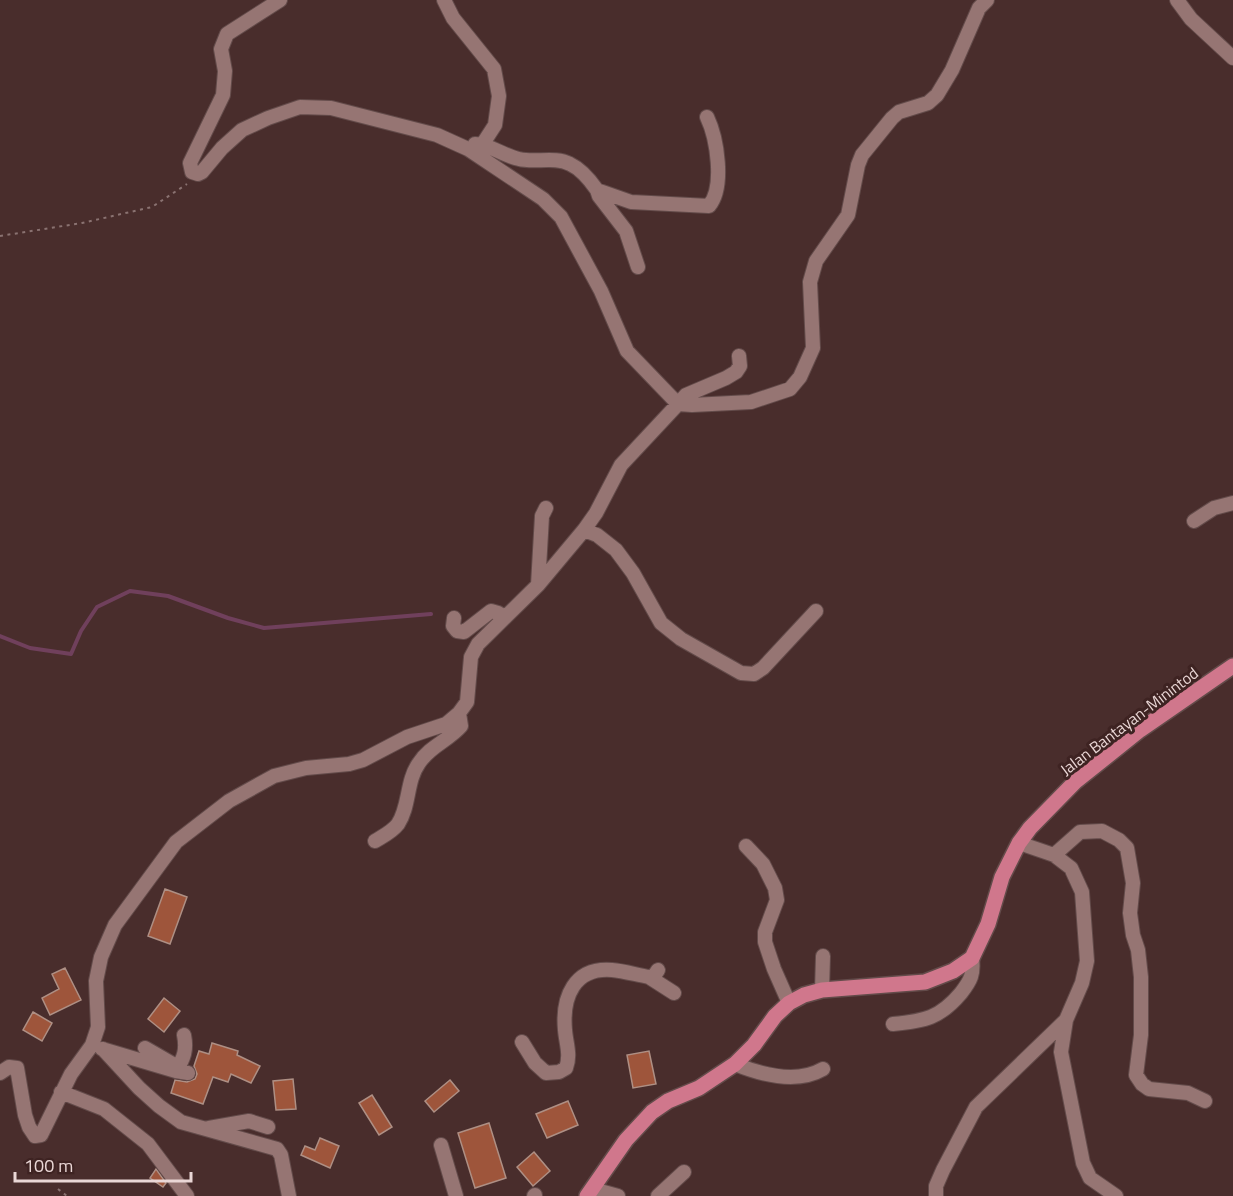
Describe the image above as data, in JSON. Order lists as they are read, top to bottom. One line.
{"streets":{"main road":["Jalan Bantayan-Minintod"]},"scale_bar":"100 m"}
